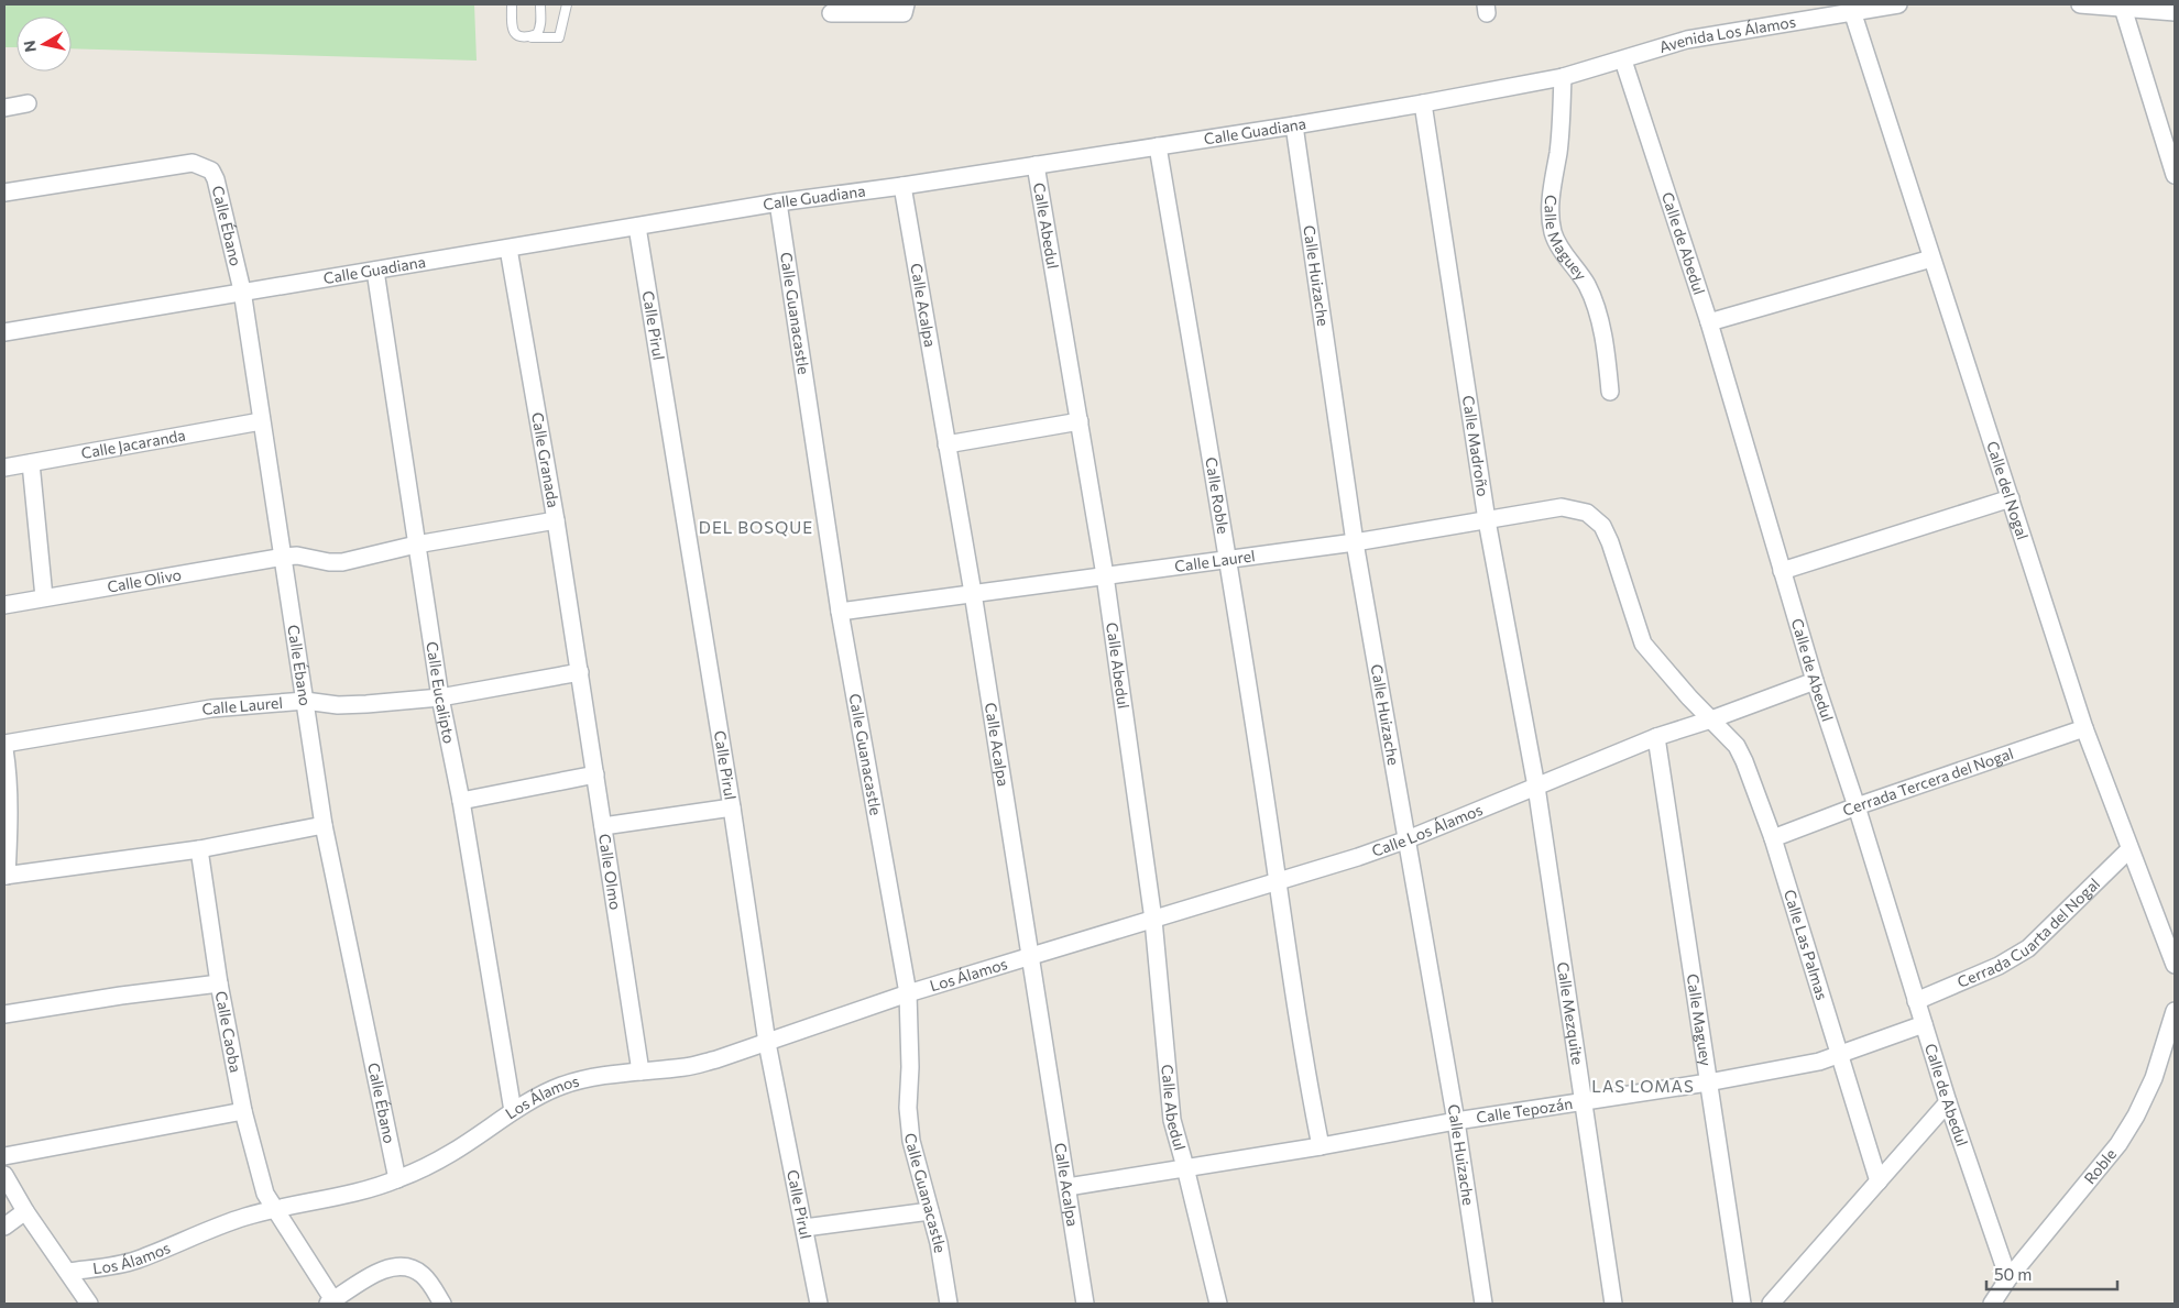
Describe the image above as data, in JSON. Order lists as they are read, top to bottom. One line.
{"streets":{"street":["Avenida Los Álamos","Calle Guadiana","Calle Abedul","Calle Ébano","Calle Maguey","Calle de Abedul","Calle Huizache","Calle Acalpa","Calle Guanacastle","Calle Pirul","Calle Jacaranda","Calle Madroño","Calle Granada","Calle del Nogal","Calle Roble","Calle Laurel","Calle Olivo","Calle Eucalipto","Cerrada Tercera del Nogal","Calle Los Álamos","Calle Olmo","Cerrada Cuarta del Nogal","Calle Las Palmas","Los Álamos","Calle Mezquite","Calle Caoba","Calle Tepozán","Roble"]},"crossings":[["Avenida Los Álamos","Calle Guadiana"],["Avenida Los Álamos","Calle de Abedul"],["Avenida Los Álamos","Calle del Nogal"],["Calle Guadiana","Calle Abedul"],["Calle Guadiana","Calle Ébano"],["Calle Guadiana","Calle Maguey"],["Calle Guadiana","Calle de Abedul"],["Calle Guadiana","Calle Huizache"],["Calle Guadiana","Calle Acalpa"],["Calle Guadiana","Calle Guanacastle"],["Calle Guadiana","Calle Pirul"],["Calle Guadiana","Calle Madroño"],["Calle Guadiana","Calle Granada"],["Calle Guadiana","Calle Roble"],["Calle Guadiana","Calle Eucalipto"],["Calle Abedul","Calle Laurel"],["Calle Abedul","Calle Los Álamos"],["Calle Abedul","Calle Tepozán"],["Calle Ébano","Calle Jacaranda"],["Calle Ébano","Calle Laurel"],["Calle Ébano","Calle Olivo"],["Calle Ébano","Los Álamos"],["Calle Maguey","Calle Los Álamos"],["Calle Maguey","Calle Tepozán"],["Calle de Abedul","Cerrada Tercera del Nogal"],["Calle de Abedul","Calle Los Álamos"],["Calle de Abedul","Cerrada Cuarta del Nogal"],["Calle de Abedul","Calle Tepozán"],["Calle de Abedul","Roble"],["Calle Huizache","Calle Laurel"],["Calle Huizache","Calle Los Álamos"],["Calle Huizache","Calle Tepozán"],["Calle Acalpa","Calle Laurel"],["Calle Acalpa","Calle Los Álamos"],["Calle Acalpa","Los Álamos"],["Calle Acalpa","Calle Tepozán"],["Calle Guanacastle","Calle Laurel"],["Calle Guanacastle","Los Álamos"],["Calle Pirul","Los Álamos"],["Calle Madroño","Calle Laurel"],["Calle Madroño","Calle Los Álamos"],["Calle Madroño","Calle Mezquite"],["Calle Granada","Calle Laurel"],["Calle Granada","Calle Olivo"],["Calle Granada","Calle Olmo"],["Calle del Nogal","Cerrada Tercera del Nogal"],["Calle del Nogal","Cerrada Cuarta del Nogal"],["Calle Roble","Calle Laurel"],["Calle Roble","Calle Los Álamos"],["Calle Roble","Calle Tepozán"],["Calle Laurel","Calle Eucalipto"],["Calle Laurel","Calle Los Álamos"],["Calle Laurel","Calle Olmo"],["Calle Laurel","Calle Las Palmas"],["Calle Olivo","Calle Eucalipto"],["Calle Eucalipto","Los Álamos"],["Cerrada Tercera del Nogal","Calle Las Palmas"],["Calle Los Álamos","Calle Las Palmas"],["Calle Los Álamos","Los Álamos"],["Calle Los Álamos","Calle Mezquite"],["Calle Olmo","Los Álamos"],["Calle Las Palmas","Calle Tepozán"],["Los Álamos","Calle Caoba"],["Calle Mezquite","Calle Tepozán"]],"districts":["DEL BOSQUE","LAS LOMAS"],"scale_bar":"50 m","north":"left"}
